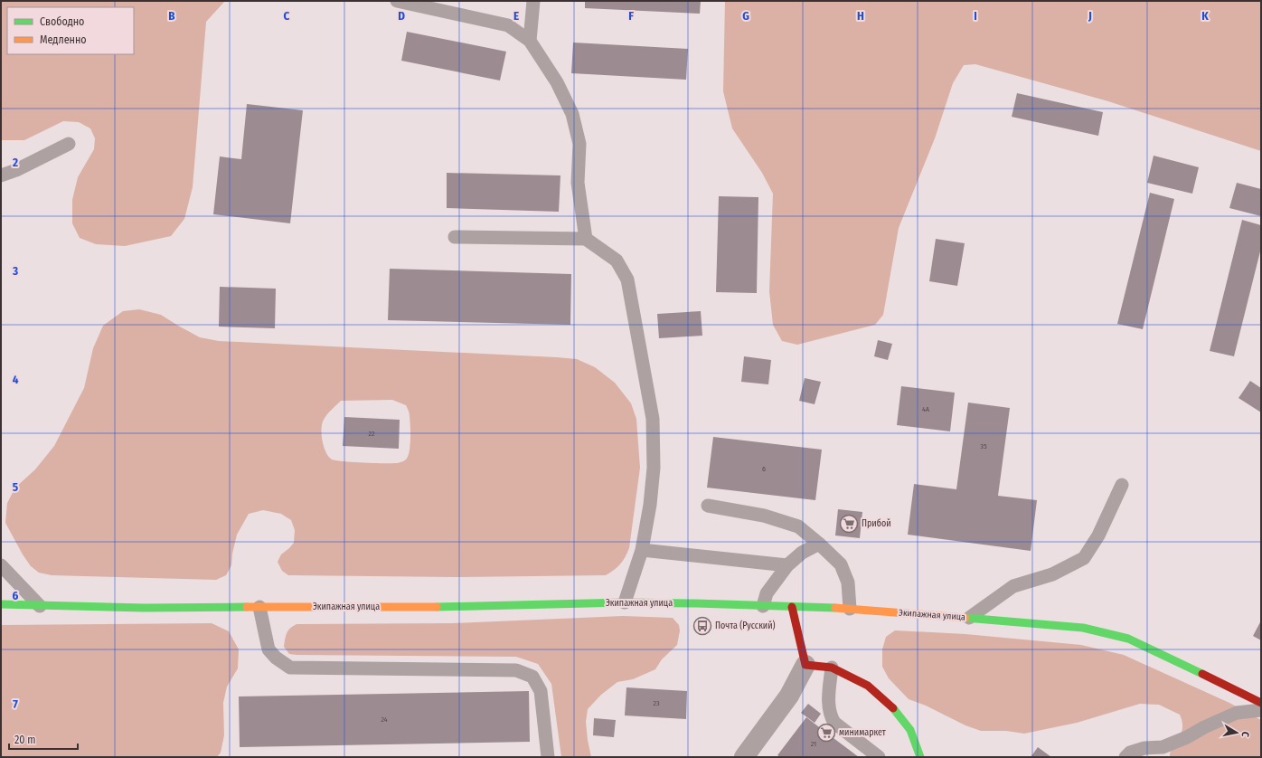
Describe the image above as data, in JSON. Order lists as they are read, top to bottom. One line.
{"streets":{"main road":["Экипажная улица"]},"places":{"supermarket":["Прибой","минимаркет"],"bus stop":["Почта (Русский)"]},"house_numbers":["4А","22","35","6","23","24","21"],"legend":["Свободно","Медленно"],"scale_bar":"20 m","north":"right","grid":{"columns":["B","C","D","E","F","G","H","I","J","K"],"rows":["2","3","4","5","6","7"]}}
